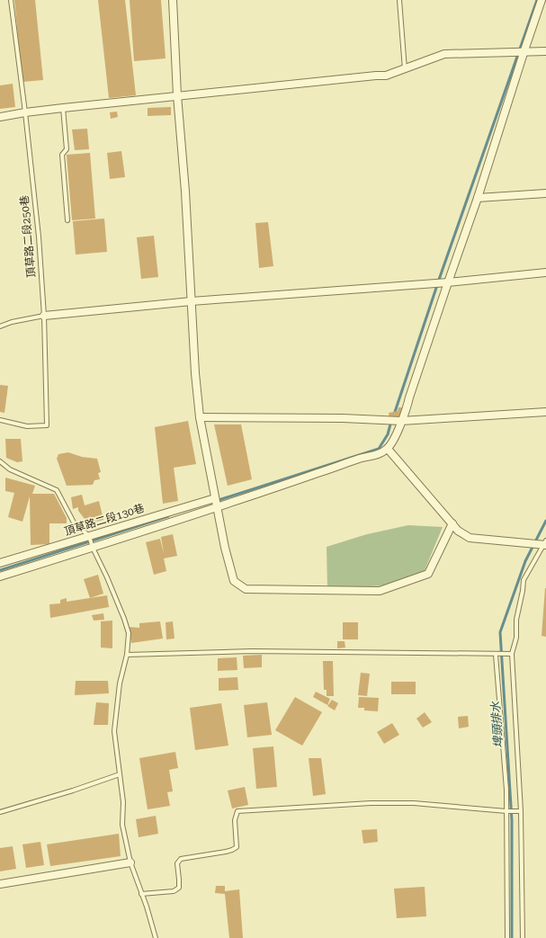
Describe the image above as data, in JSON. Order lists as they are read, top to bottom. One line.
{"streets":{"street":["頂草路二段130巷"],"lane":["頂草路二段250巷"]},"water":["埤頭排水"]}
